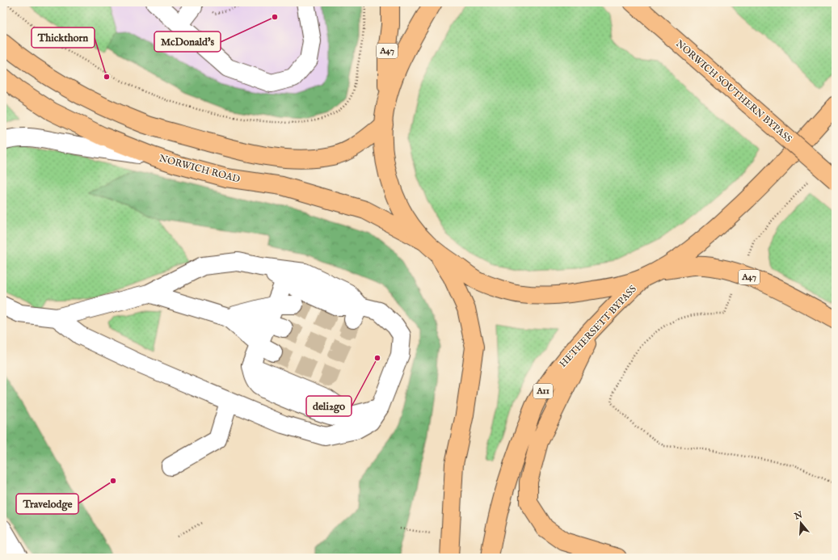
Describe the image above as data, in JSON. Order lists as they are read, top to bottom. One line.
{"streets":{"main road":["A47","NORWICH SOUTHERN BYPASS","NORWICH ROAD","HETHERSETT BYPASS","A11"]},"crossings":[["A47","HETHERSETT BYPASS"]],"places":["McDonald's","Thickthorn","deli2go","Travelodge"],"north":"top"}
